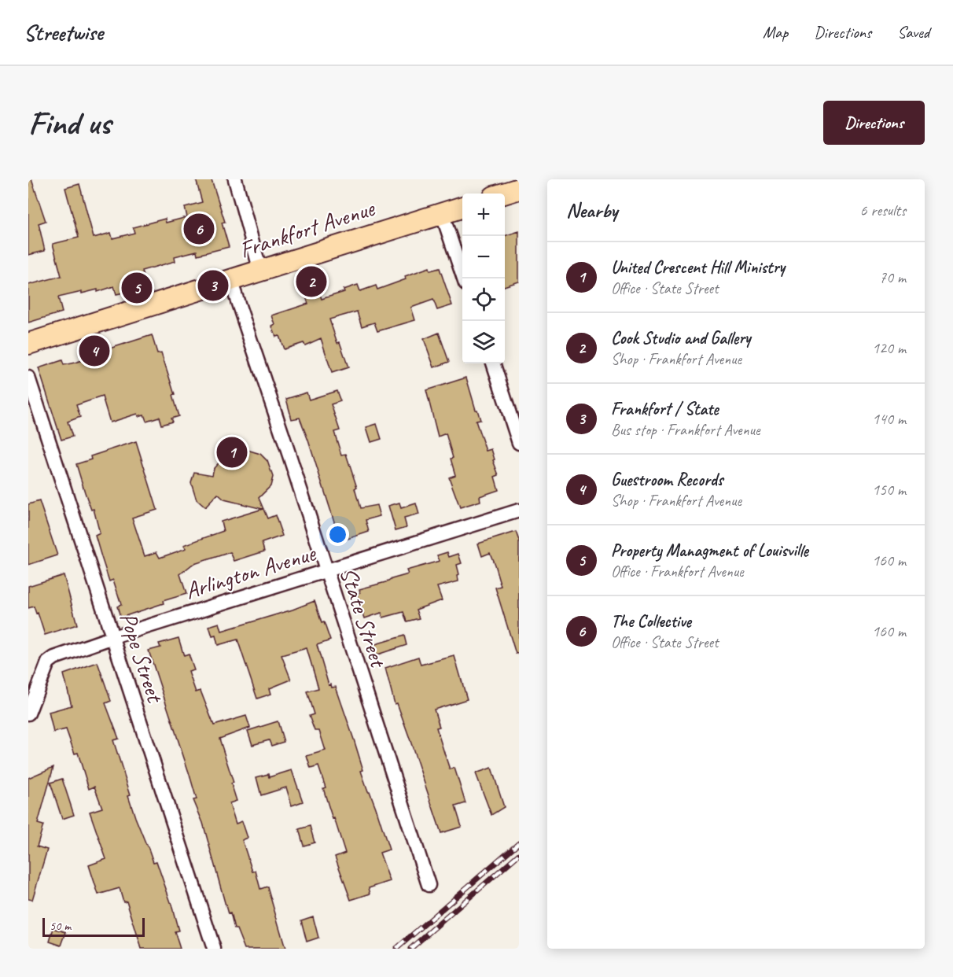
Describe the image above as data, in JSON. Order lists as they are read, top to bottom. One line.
{"streets":{"main road":["Frankfort Avenue"],"street":["Arlington Avenue","State Street","Pope Street"]},"crossings":[["Frankfort Avenue","State Street"],["Arlington Avenue","State Street"],["Arlington Avenue","Pope Street"]],"scale_bar":"50 m","page":{"header":"Streetwise","nav":["Map","Directions","Saved"],"buttons":"Directions","title":"Find us","heading":["Nearby","6 results"],"map_buttons":["+","−"],"pins":["6","2","3","5","4","1"],"list":[{"mark":"1","name":"United Crescent Hill Ministry","note":"Office · State Street","value":"70 m"},{"mark":"2","name":"Cook Studio and Gallery","note":"Shop · Frankfort Avenue","value":"120 m"},{"mark":"3","name":"Frankfort / State","note":"Bus stop · Frankfort Avenue","value":"140 m"},{"mark":"4","name":"Guestroom Records","note":"Shop · Frankfort Avenue","value":"150 m"},{"mark":"5","name":"Property Managment of Louisville","note":"Office · Frankfort Avenue","value":"160 m"},{"mark":"6","name":"The Collective","note":"Office · State Street","value":"160 m"}],"scale":"50 m"}}
